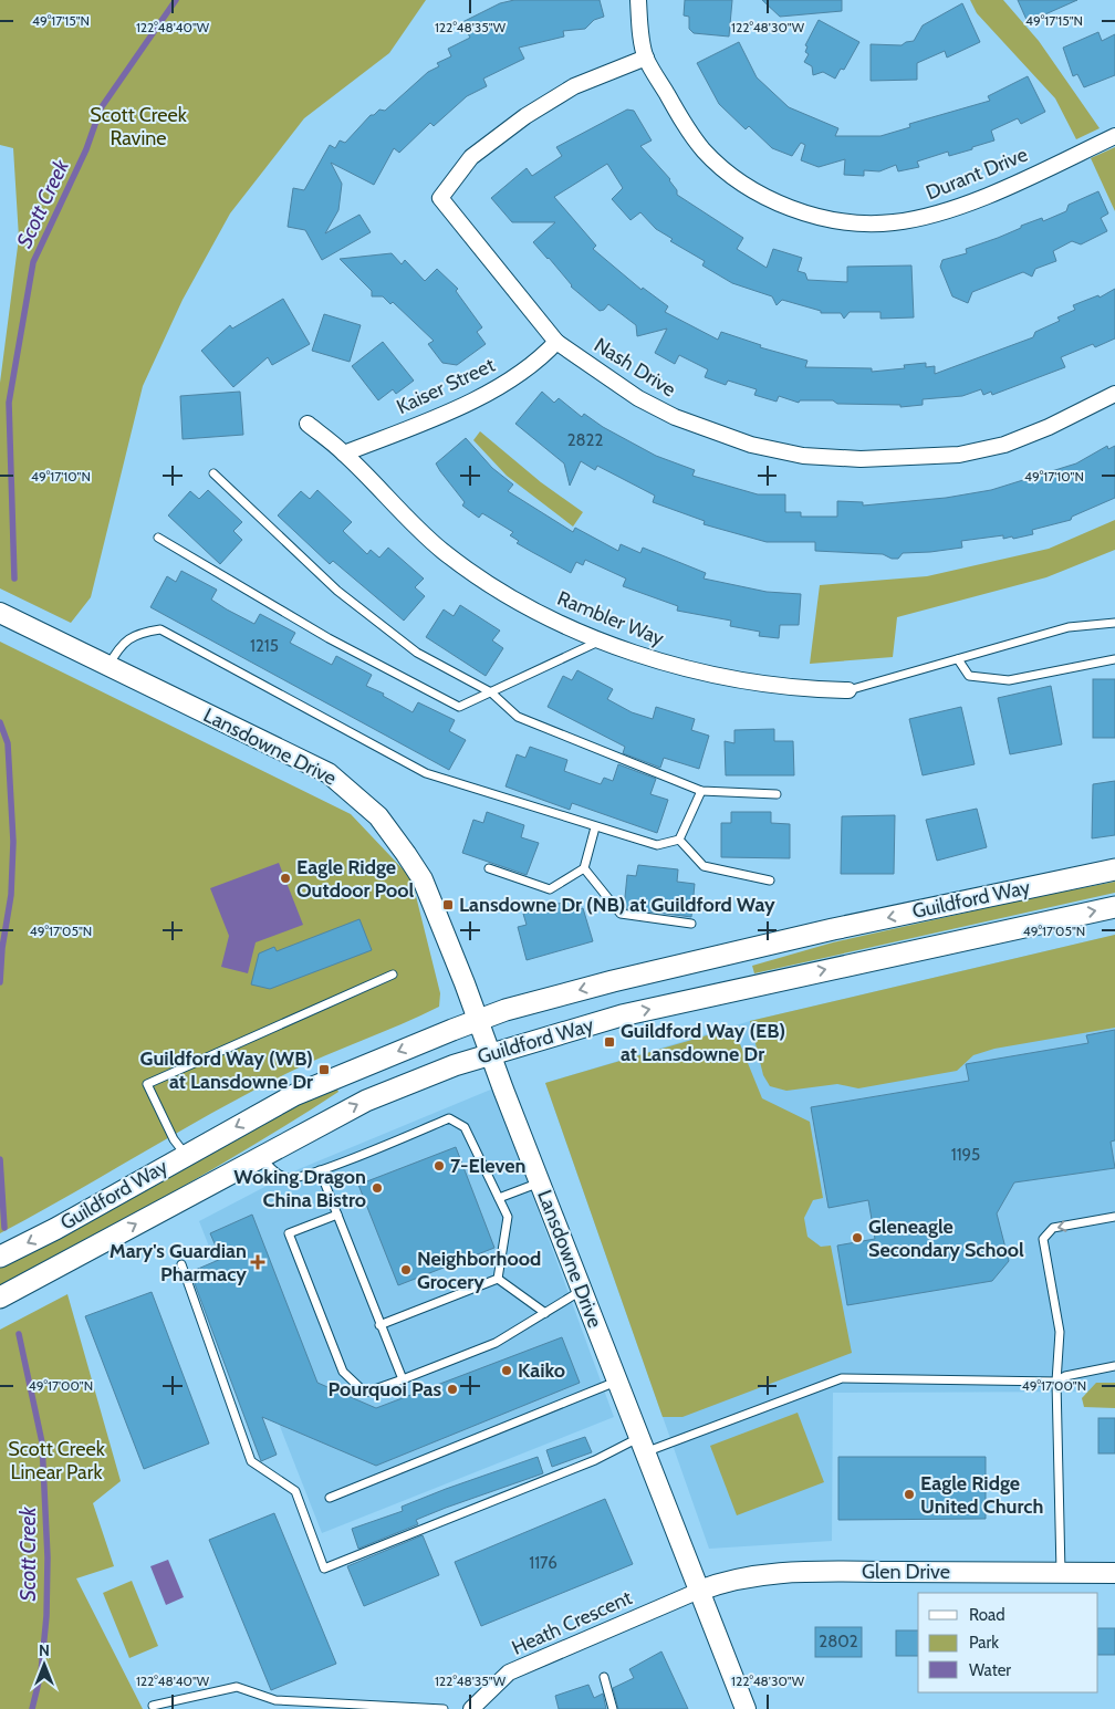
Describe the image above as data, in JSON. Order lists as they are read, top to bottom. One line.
{"streets":{"main road":["Guildford Way"],"street":["Durant Drive","Nash Drive","Kaiser Street","Rambler Way","Lansdowne Drive","Glen Drive","Heath Crescent"]},"crossings":[["Durant Drive","Nash Drive"],["Nash Drive","Kaiser Street"],["Kaiser Street","Rambler Way"],["Lansdowne Drive","Guildford Way"],["Lansdowne Drive","Glen Drive"],["Lansdowne Drive","Heath Crescent"],["Glen Drive","Heath Crescent"]],"water":["Scott Creek"],"parks":["Scott Creek Ravine","Scott Creek Linear Park"],"places":{"other":["Eagle Ridge Outdoor Pool","7-Eleven","Woking Dragon China Bistro","Gleneagle Secondary School","Neighborhood Grocery","Kaiko","Pourquoi Pas","Eagle Ridge United Church"],"transit":["Lansdowne Dr (NB) at Guildford Way","Guildford Way (EB) at Lansdowne Dr","Guildford Way (WB) at Lansdowne Dr"],"health":["Mary's Guardian Pharmacy"]},"house_numbers":["2822","1215","1195","1176","2802"],"legend":["Road","Park","Water"],"north":"top","coordinates":["49°17'15\"N","122°48'40\"W","122°48'35\"W","122°48'30\"W","49°17'10\"N","49°17'05\"N","49°17'00\"N"]}
